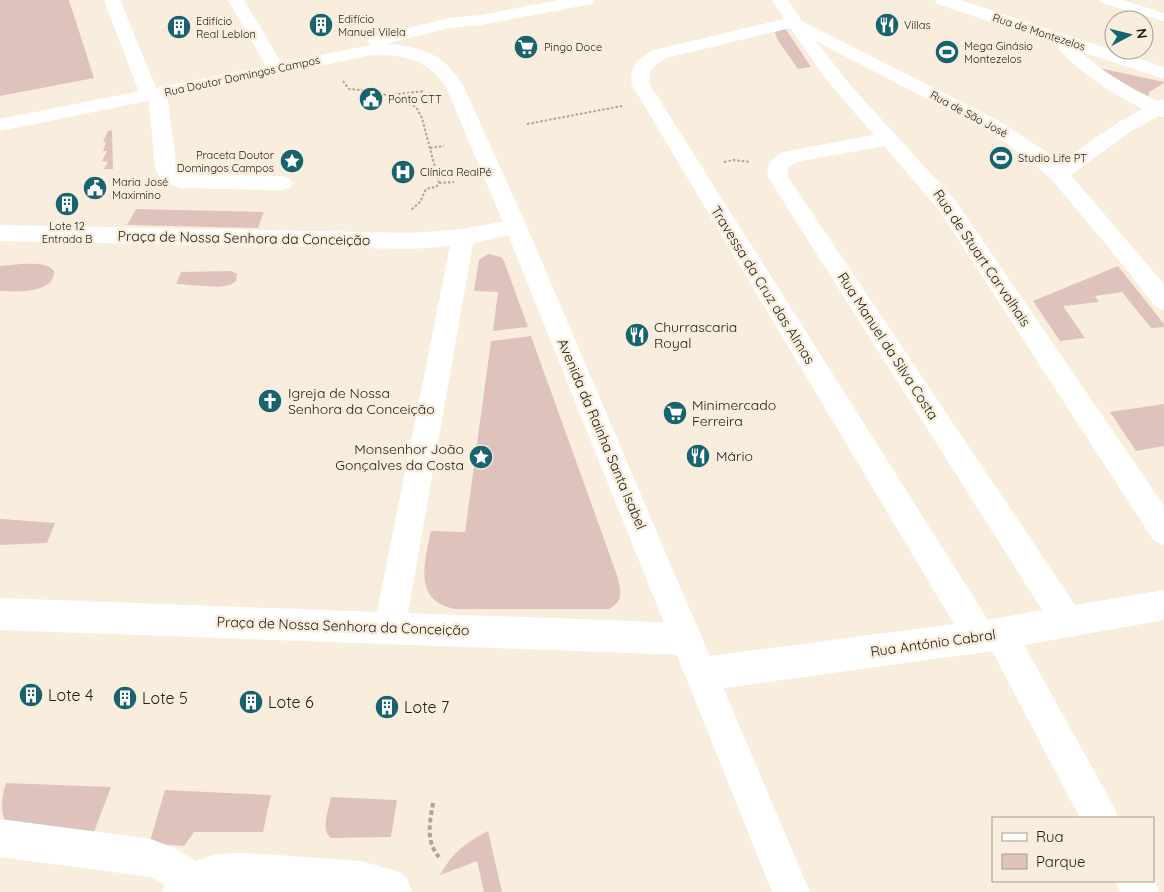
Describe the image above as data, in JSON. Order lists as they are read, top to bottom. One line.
{"streets":{"street":["Rua de Montezelos","Rua Doutor Domingos Campos","Rua de São José","Praça de Nossa Senhora da Conceição","Rua de Stuart Carvalhais","Travessa da Cruz das Almas","Rua Manuel da Silva Costa","Avenida da Rainha Santa Isabel","Rua António Cabral"]},"crossings":[["Rua Doutor Domingos Campos","Avenida da Rainha Santa Isabel"],["Rua de São José","Rua de Stuart Carvalhais"],["Rua de São José","Travessa da Cruz das Almas"],["Praça de Nossa Senhora da Conceição","Avenida da Rainha Santa Isabel"],["Rua de Stuart Carvalhais","Travessa da Cruz das Almas"],["Rua de Stuart Carvalhais","Rua Manuel da Silva Costa"],["Travessa da Cruz das Almas","Rua António Cabral"],["Rua Manuel da Silva Costa","Rua António Cabral"],["Avenida da Rainha Santa Isabel","Rua António Cabral"]],"places":{"building":["Edifício Manuel Vilela","Edifício Real Leblon","Lote 12 Entrada B","Lote 4","Lote 5","Lote 6","Lote 7"],"restaurant":["Villas","Churrascaria Royal","Mário"],"supermarket":["Pingo Doce","Minimercado Ferreira"],"sports":["Mega Ginásio Montezelos","Studio Life PT"],"public building":["Ponto CTT","Maria José Maximino"],"place":["Praceta Doutor Domingos Campos","Monsenhor João Gonçalves da Costa"],"hospital":["Clínica RealPé"],"church":["Igreja de Nossa Senhora da Conceição"]},"legend":["Rua","Parque"],"north":"right"}
